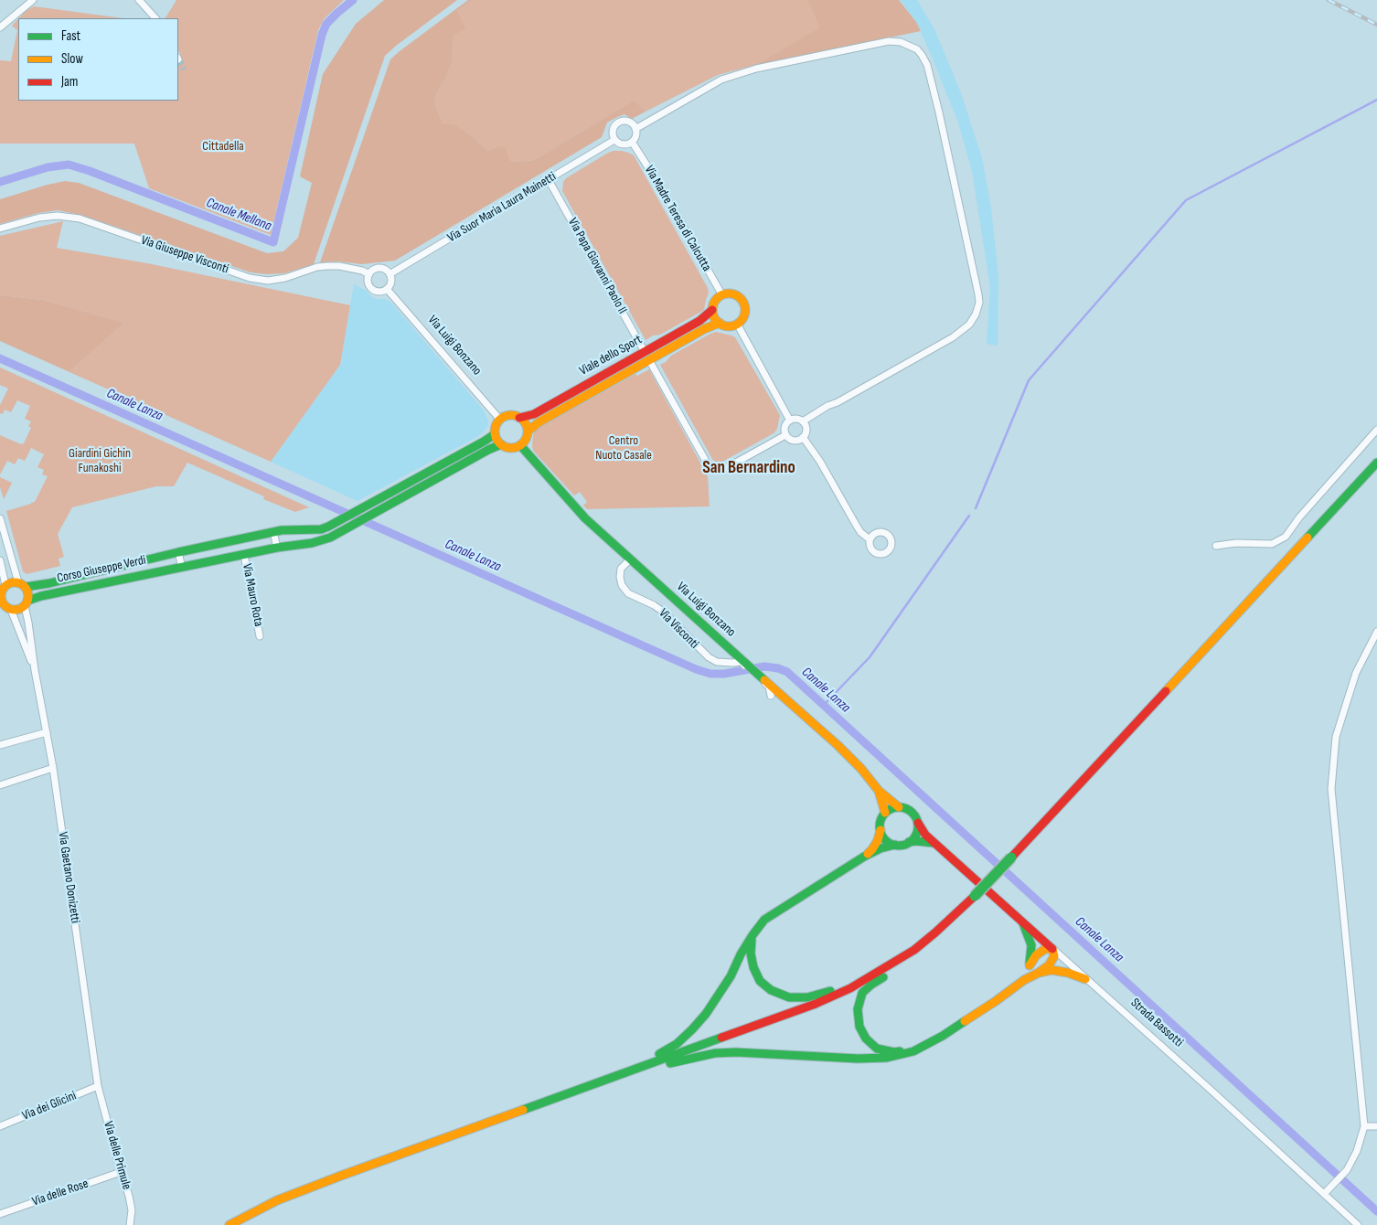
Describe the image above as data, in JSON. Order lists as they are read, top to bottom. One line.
{"streets":{"main road":["Via Luigi Bonzano","Viale dello Sport","Corso Giuseppe Verdi","Strada Bassotti"],"street":["Via Suor Maria Laura Mainetti","Via Madre Teresa di Calcutta","Via Giuseppe Visconti","Via Papa Giovanni Paolo II","Via Mauro Rota","Via Visconti","Via Gaetano Donizetti","Via dei Glicini","Via delle Primule","Via delle Rose"]},"crossings":[["Via Suor Maria Laura Mainetti","Via Madre Teresa di Calcutta"],["Via Suor Maria Laura Mainetti","Via Giuseppe Visconti"],["Via Suor Maria Laura Mainetti","Via Papa Giovanni Paolo II"],["Via Suor Maria Laura Mainetti","Via Luigi Bonzano"],["Via Madre Teresa di Calcutta","Viale dello Sport"],["Via Giuseppe Visconti","Via Luigi Bonzano"],["Via Papa Giovanni Paolo II","Viale dello Sport"],["Via Luigi Bonzano","Viale dello Sport"],["Via Luigi Bonzano","Corso Giuseppe Verdi"],["Via Luigi Bonzano","Via Visconti"],["Via Luigi Bonzano","Strada Bassotti"],["Viale dello Sport","Corso Giuseppe Verdi"],["Corso Giuseppe Verdi","Via Mauro Rota"],["Corso Giuseppe Verdi","Via Gaetano Donizetti"],["Via Gaetano Donizetti","Via dei Glicini"],["Via Gaetano Donizetti","Via delle Primule"],["Via dei Glicini","Via delle Primule"],["Via delle Primule","Via delle Rose"]],"districts":["San Bernardino"],"water":["Canale Mellana","Canale Lanza"],"parks":["Cittadella","Centro Nuoto Casale","Giardini Gichin Funakoshi"],"legend":["Fast","Slow","Jam"]}
